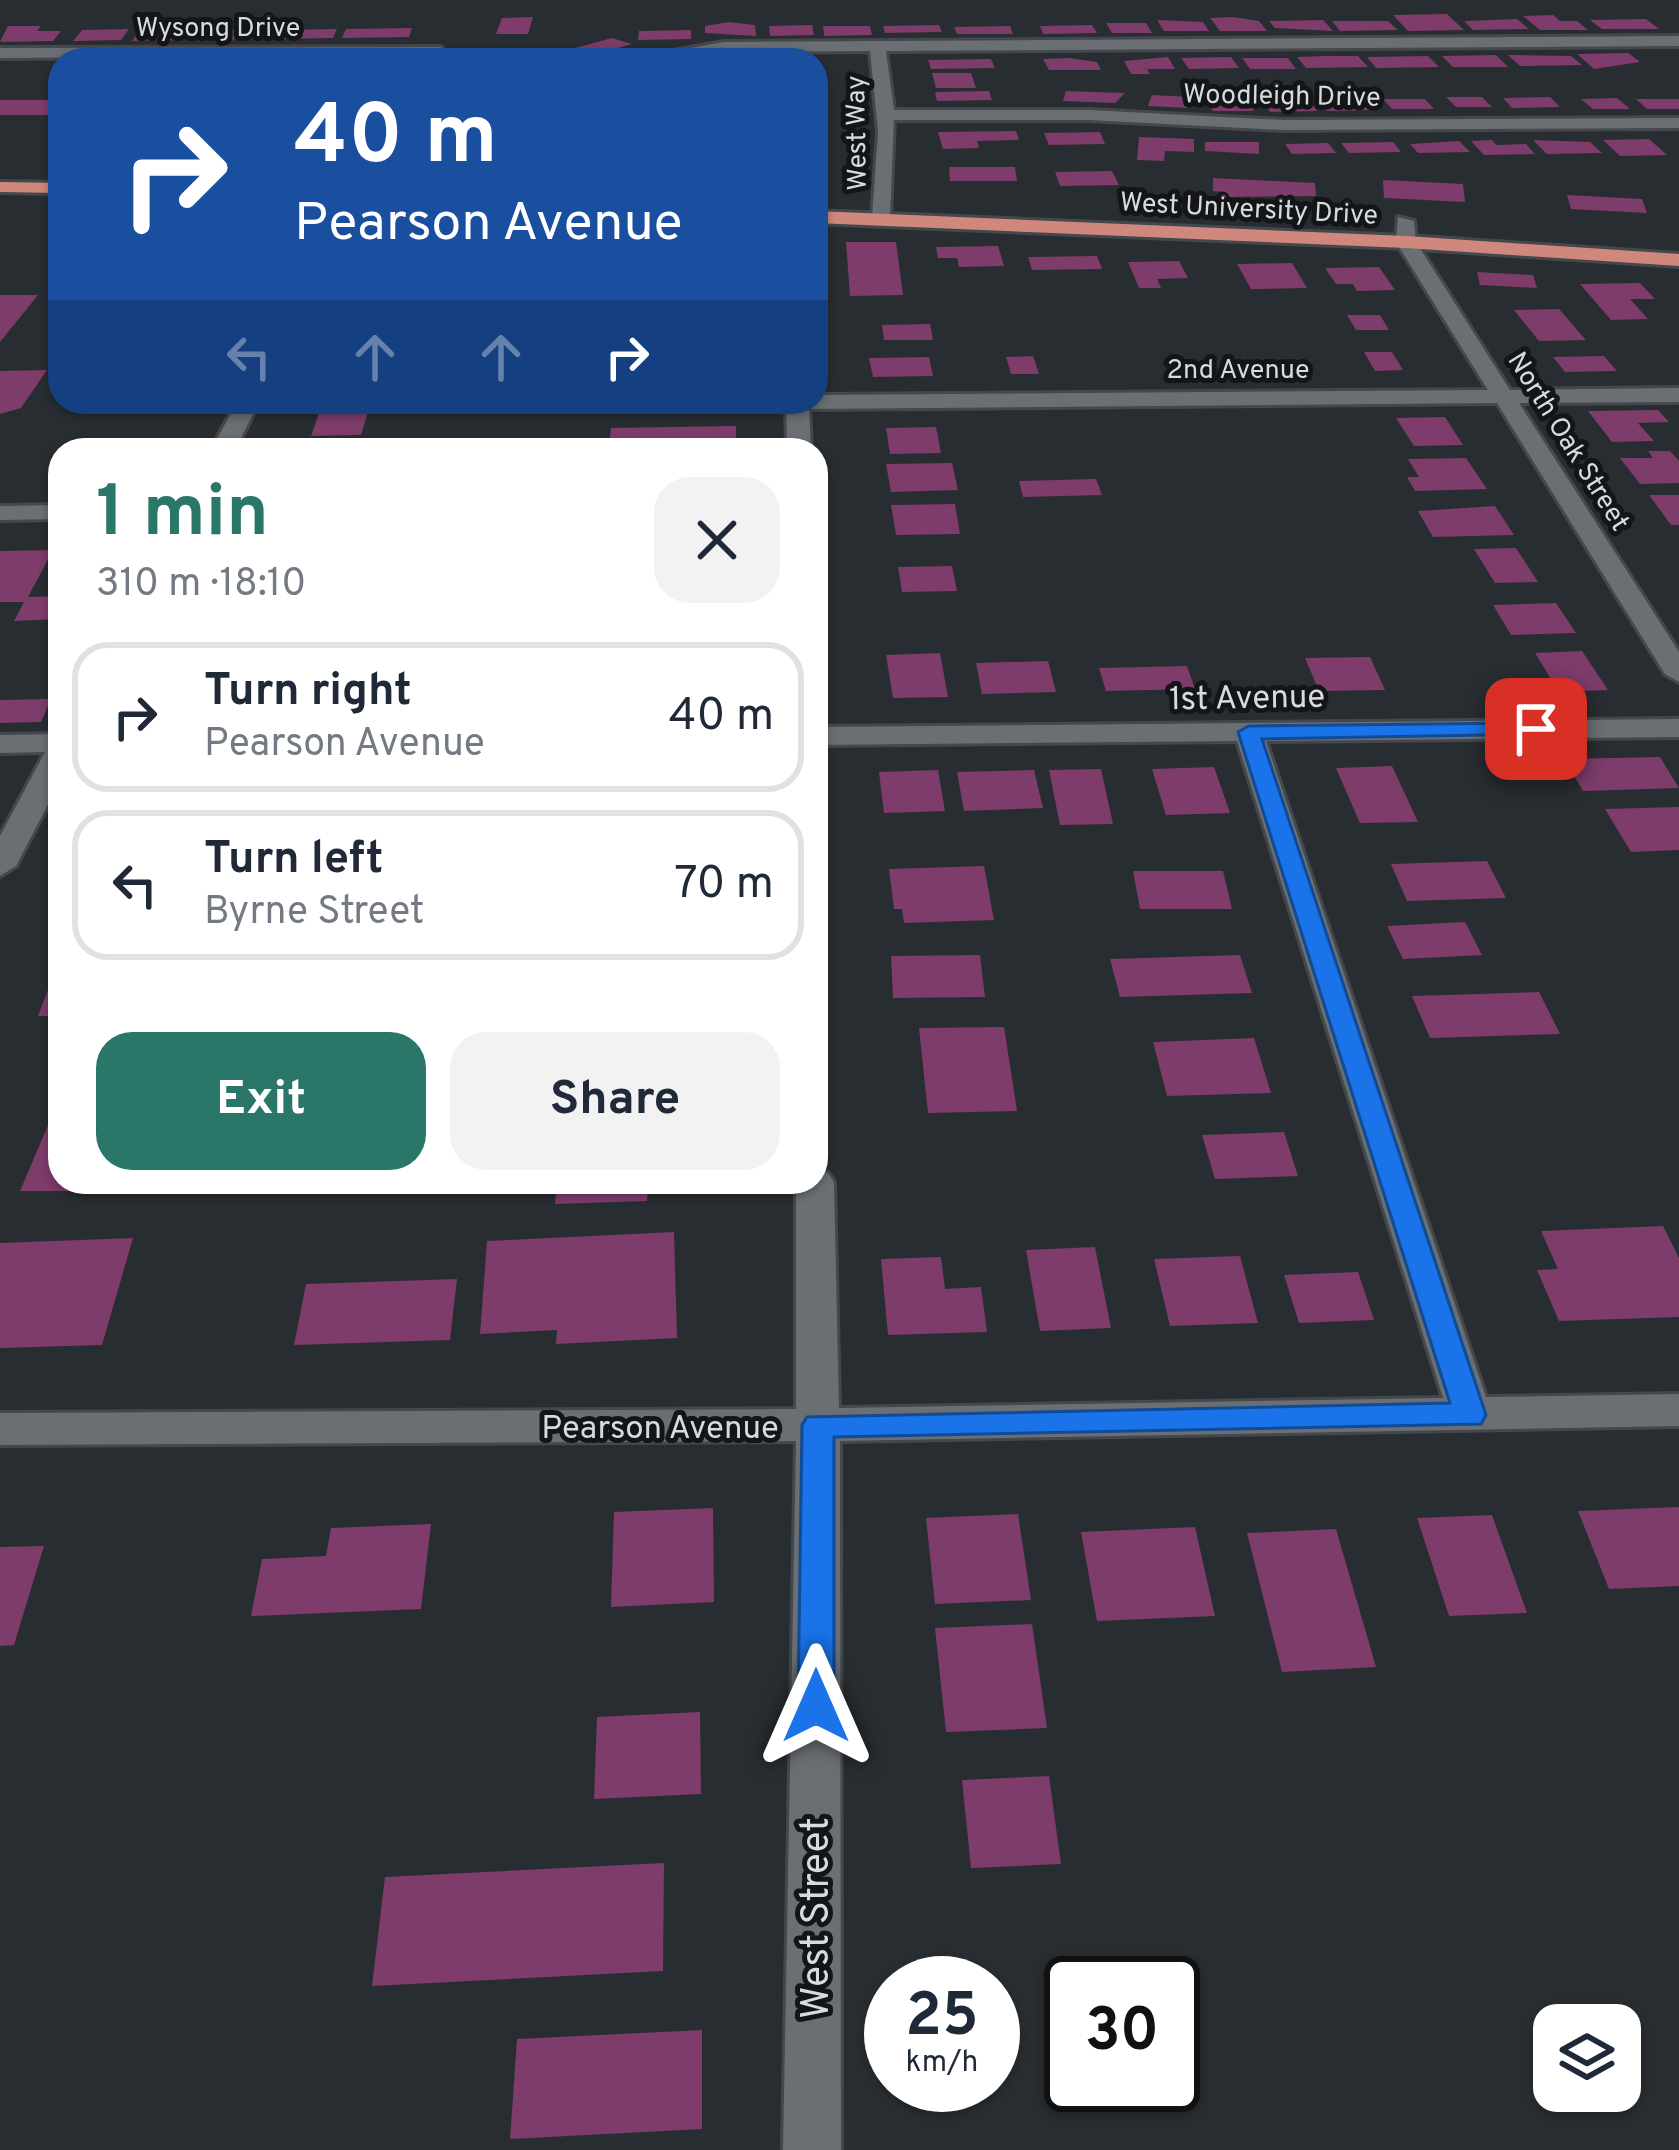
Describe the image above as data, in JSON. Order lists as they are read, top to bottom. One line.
{"streets":{"highway":["West University Drive"],"street":["Wysong Drive","Woodleigh Drive","West Way","2nd Avenue","North Oak Street","1st Avenue","Pearson Avenue","West Street"]},"crossings":[["Woodleigh Drive","West Way"],["West Way","West University Drive"],["West University Drive","North Oak Street"],["2nd Avenue","North Oak Street"],["Pearson Avenue","West Street"]],"page":{"turn":["40 m","Pearson Avenue"],"heading":["1 min","310 m · 18:10"],"list":[{"name":"Turn right","note":"Pearson Avenue","value":"40 m"},{"name":"Turn left","note":"Byrne Street","value":"70 m"}],"buttons":["Exit","Share"],"speed":"25 km/h","limit":"30"}}
